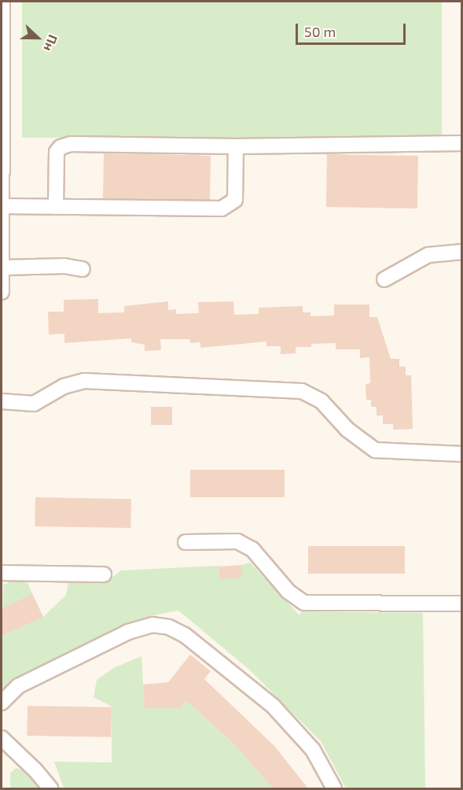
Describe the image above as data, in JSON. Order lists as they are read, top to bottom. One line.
{"scale_bar":"50 m","north":"right"}
